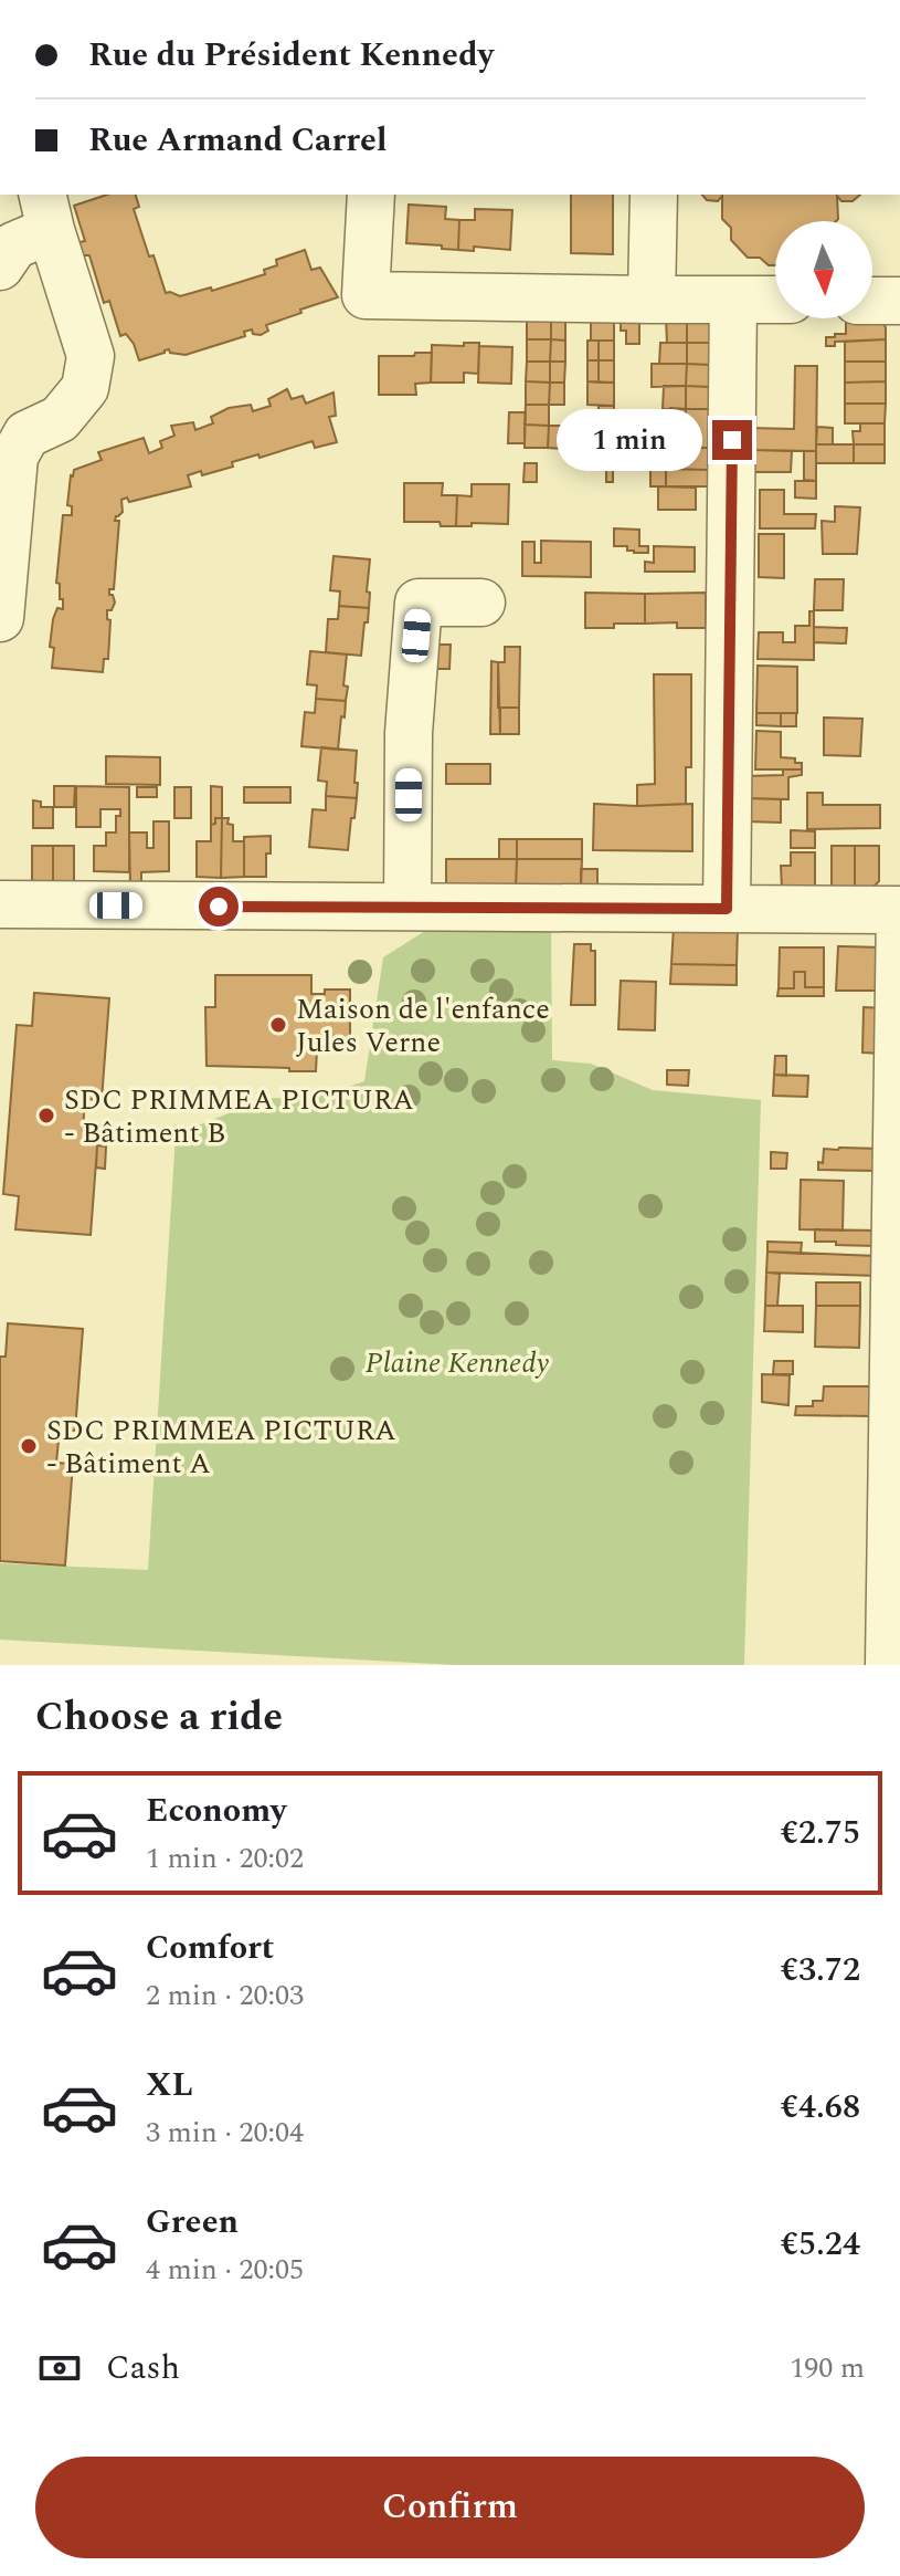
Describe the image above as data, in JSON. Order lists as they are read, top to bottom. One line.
{"parks":["Plaine Kennedy"],"places":["Maison de l'enfance Jules Verne","SDC PRIMMEA PICTURA - Bâtiment B","SDC PRIMMEA PICTURA - Bâtiment A"],"north":"bottom","page":{"banner":["Rue du Président Kennedy","Rue Armand Carrel"],"bubble":"1 min","heading":"Choose a ride","list":[{"name":"Economy","note":"1 min · 20:02","value":"€2.75"},{"name":"Comfort","note":"2 min · 20:03","value":"€3.72"},{"name":"XL","note":"3 min · 20:04","value":"€4.68"},{"name":"Green","note":"4 min · 20:05","value":"€5.24"}],"pay":["Cash","190 m"],"buttons":"Confirm"}}
